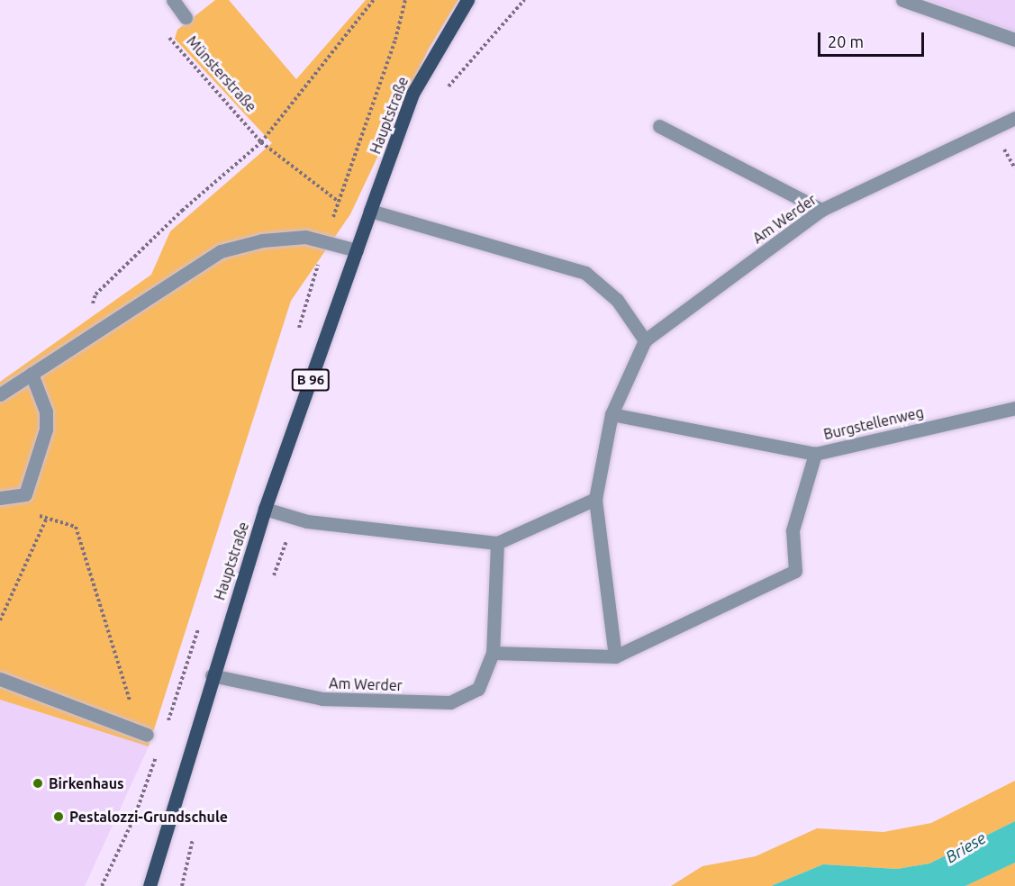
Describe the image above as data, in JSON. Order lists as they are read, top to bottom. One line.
{"streets":{"main road":["Hauptstraße","B 96"],"street":["Münsterstraße","Am Werder","Burgstellenweg"]},"crossings":[["Hauptstraße","Am Werder"],["Am Werder","Burgstellenweg"]],"water":["Briese"],"places":["Birkenhaus","Pestalozzi-Grundschule"],"scale_bar":"20 m"}
